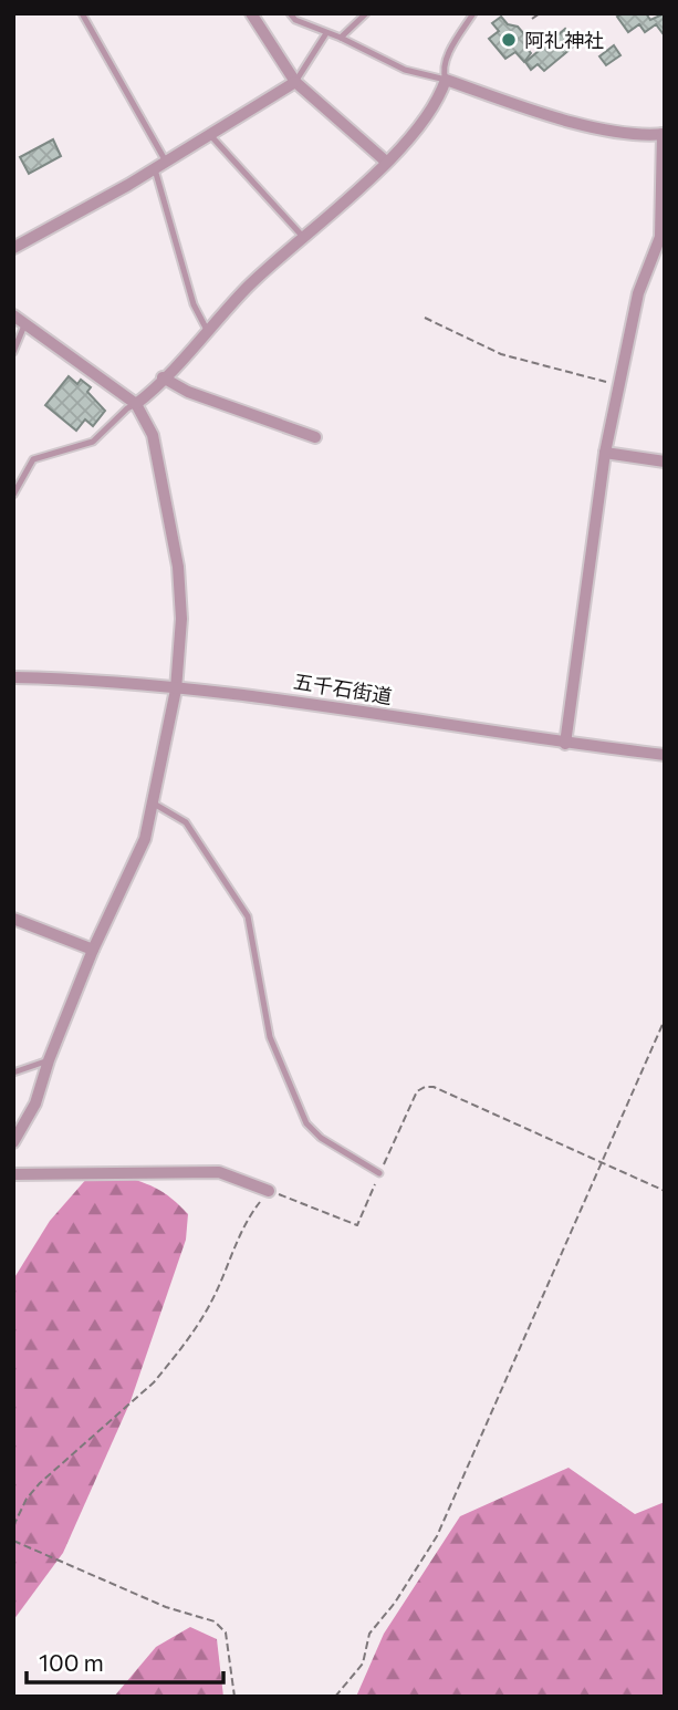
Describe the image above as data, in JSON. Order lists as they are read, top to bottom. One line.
{"streets":{"street":["五千石街道"]},"places":["阿礼神社"],"scale_bar":"100 m"}
